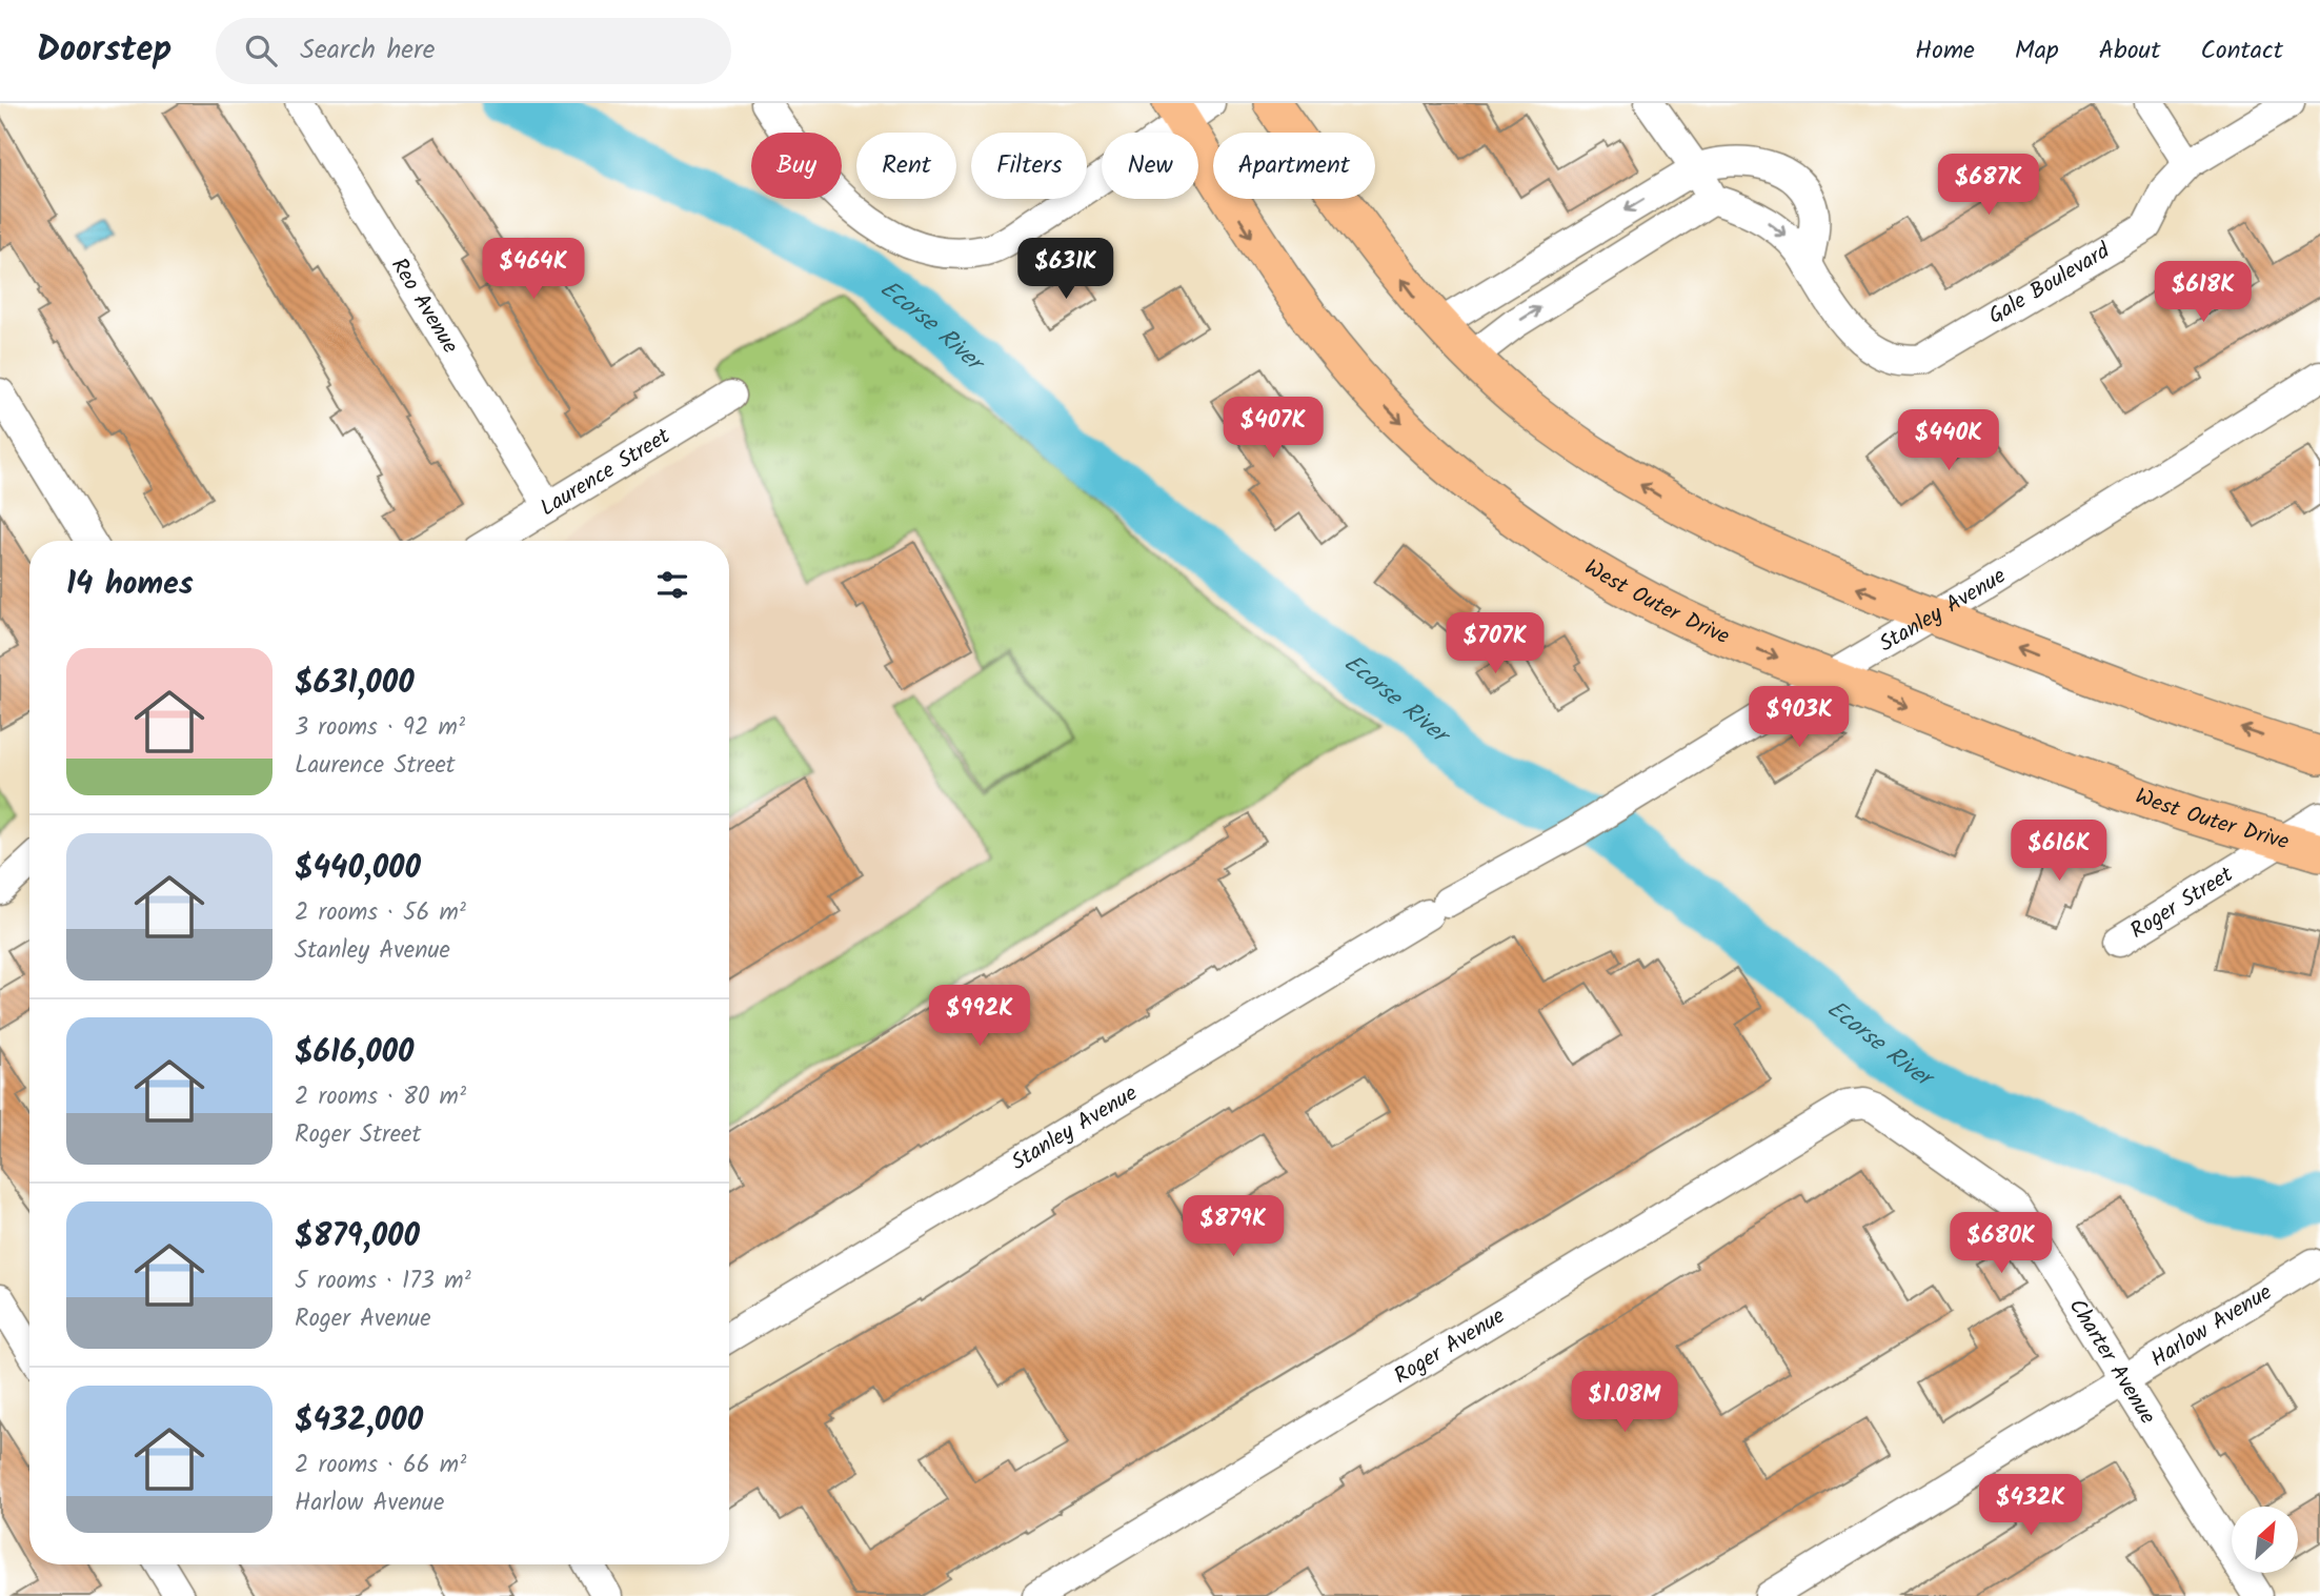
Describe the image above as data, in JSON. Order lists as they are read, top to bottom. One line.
{"streets":{"main road":["West Outer Drive"],"street":["Gale Boulevard","Reo Avenue","Laurence Street","Stanley Avenue","Roger Street","Harlow Avenue","Roger Avenue","Charter Avenue"]},"crossings":[["Reo Avenue","Laurence Street"],["West Outer Drive","Stanley Avenue"],["West Outer Drive","Roger Street"],["Harlow Avenue","Charter Avenue"],["Roger Avenue","Charter Avenue"]],"water":["Ecorse River"],"north":"top right","page":{"header":"Doorstep","search":"Search here","nav":["Home","Map","About","Contact"],"chip":["Buy","Rent","Filters","New","Apartment"],"price":["$687K","$464K","$631K","$618K","$407K","$440K","$707K","$903K","$616K","$992K","$879K","$680K","$1.08M","$432K"],"heading":"14 homes","list":[{"name":"$631,000","note":"3 rooms · 92 m² · Laurence Street"},{"name":"$440,000","note":"2 rooms · 56 m² · Stanley Avenue"},{"name":"$616,000","note":"2 rooms · 80 m² · Roger Street"},{"name":"$879,000","note":"5 rooms · 173 m² · Roger Avenue"},{"name":"$432,000","note":"2 rooms · 66 m² · Harlow Avenue"}]}}
